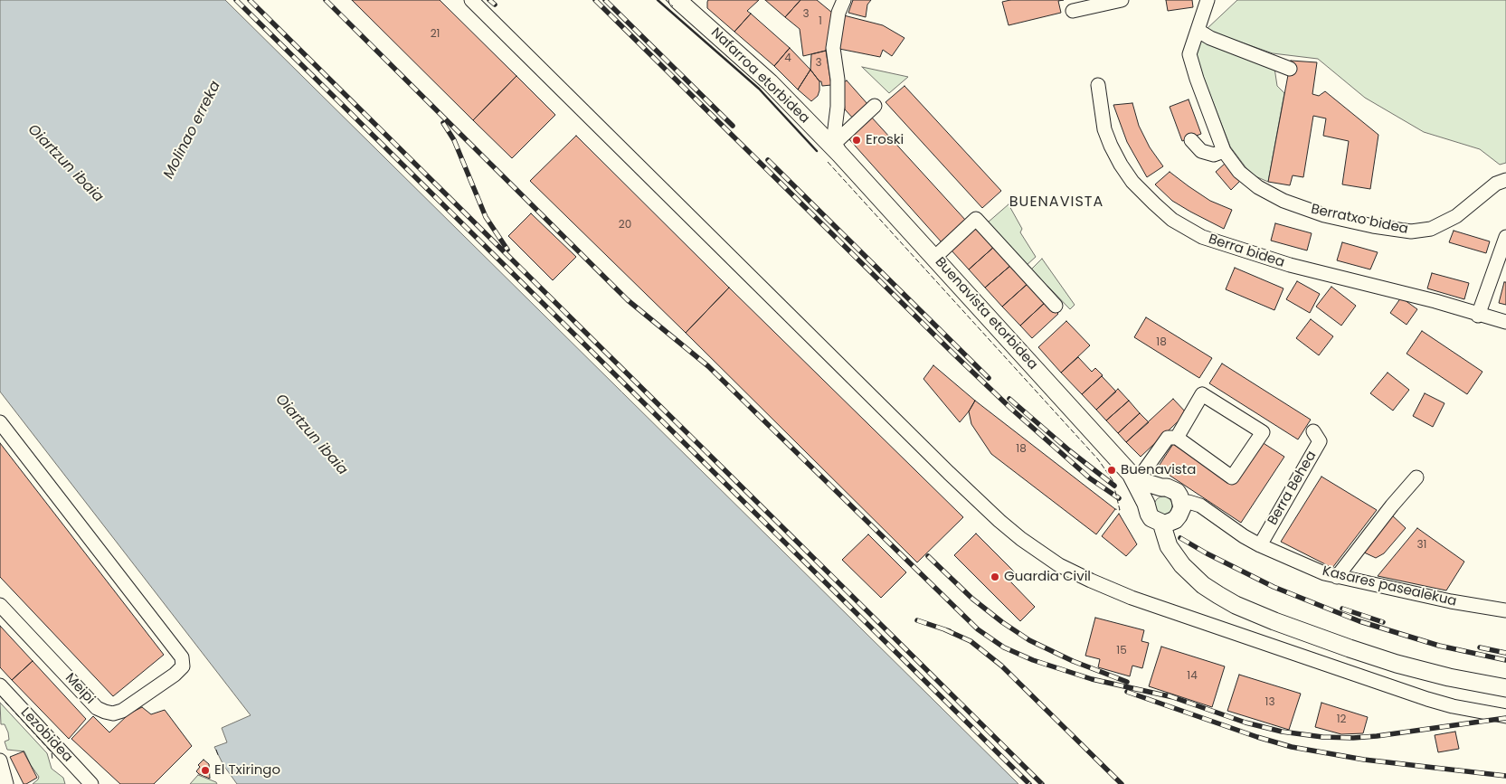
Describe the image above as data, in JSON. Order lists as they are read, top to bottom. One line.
{"streets":{"main road":["Nafarroa etorbidea","Buenavista etorbidea"],"street":["Berratxo bidea","Berra bidea","Berra Behea","Kasares pasealekua","Meipi","Lezobidea"]},"crossings":[["Nafarroa etorbidea","Buenavista etorbidea"],["Buenavista etorbidea","Kasares pasealekua"],["Berra Behea","Kasares pasealekua"]],"districts":["BUENAVISTA"],"water":["Molinao erreka","Oiartzun ibaia"],"places":["Eroski","Buenavista","Guardia Civil","El Txiringo"],"house_numbers":["3","1","21","4","3","20","18","18","31","15","14","13","12"]}
